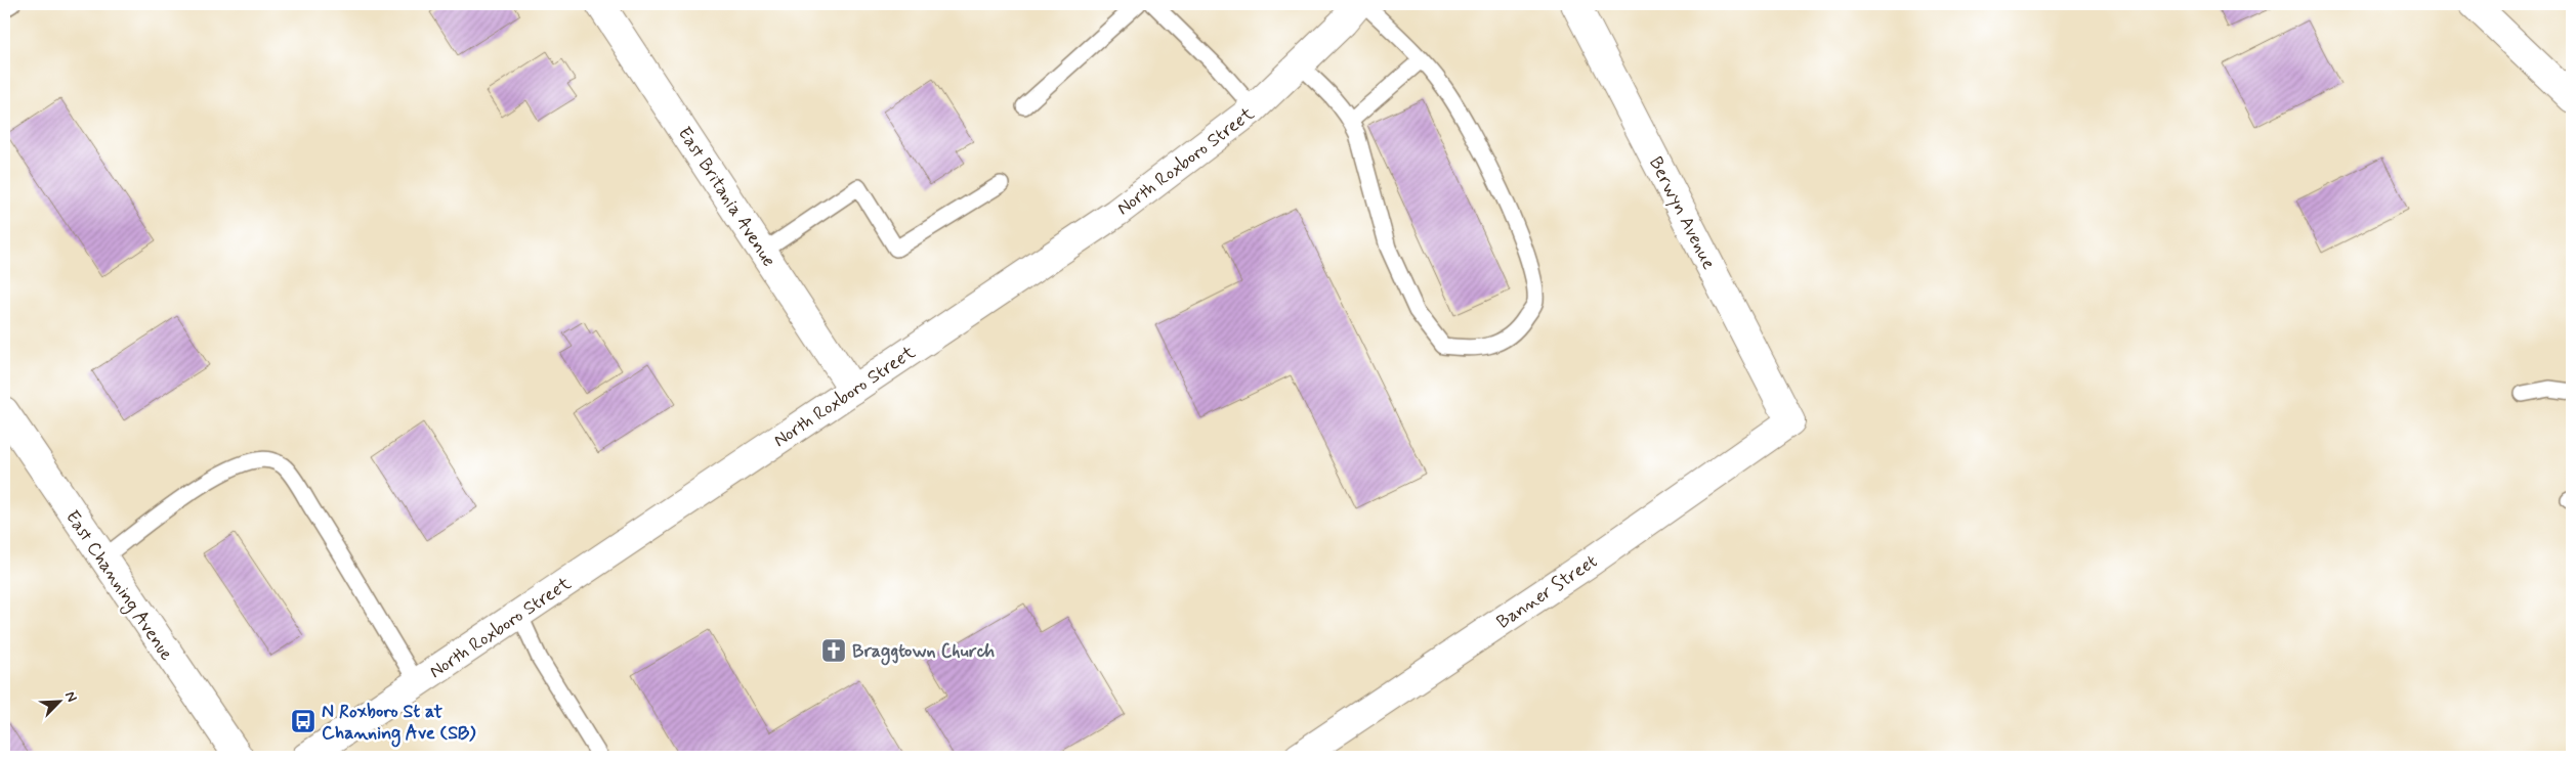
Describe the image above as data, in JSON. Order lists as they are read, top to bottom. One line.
{"streets":{"street":["North Roxboro Street","East Britania Avenue","Berwyn Avenue","East Channing Avenue","Banner Street"]},"crossings":[["North Roxboro Street","East Britania Avenue"],["Berwyn Avenue","Banner Street"]],"places":{"church":["Braggtown Church"],"bus stop":["N Roxboro St at Channing Ave (SB)"]},"north":"top right"}
